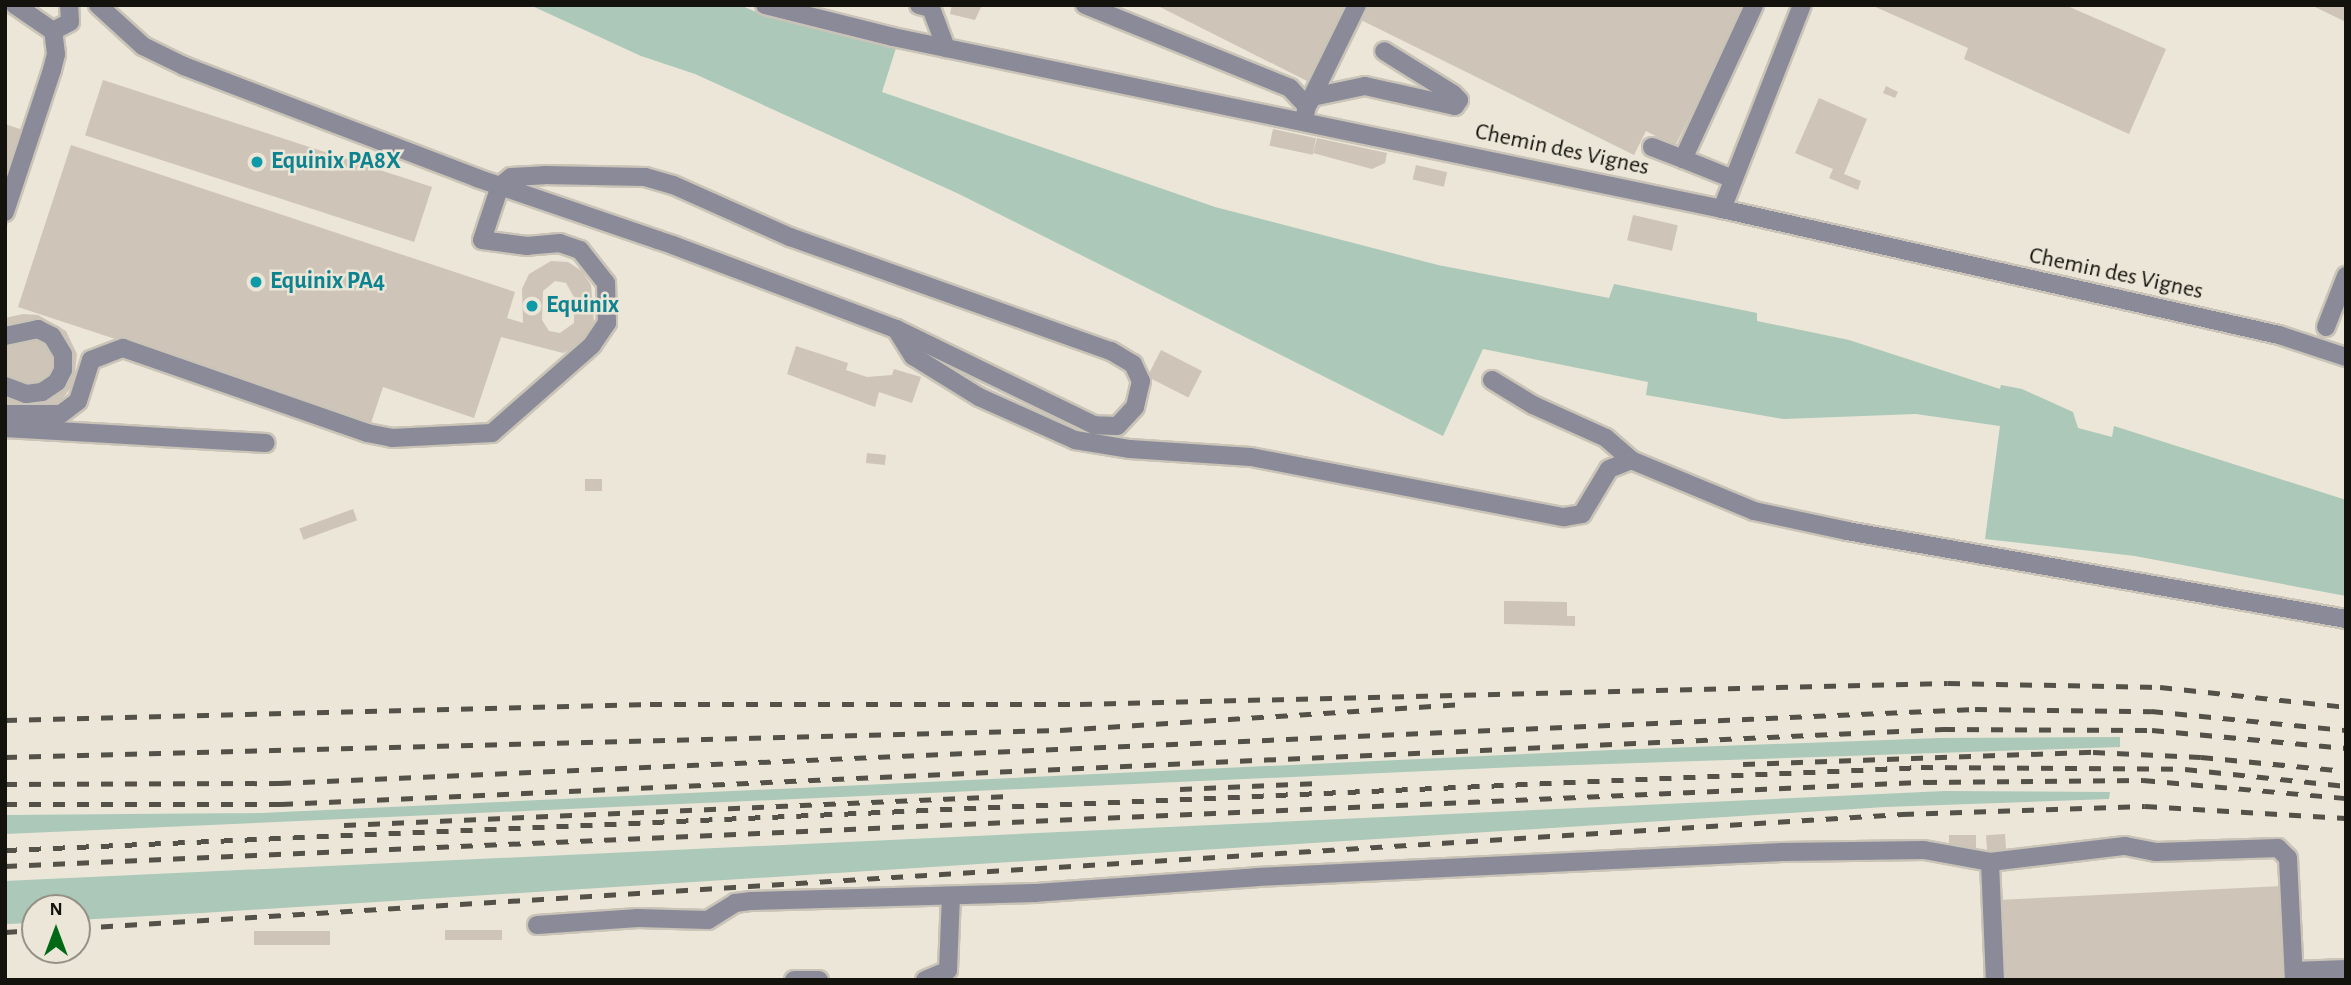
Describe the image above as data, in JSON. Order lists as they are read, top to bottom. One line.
{"streets":{"street":["Chemin des Vignes"]},"places":["Equinix PA8X","Equinix PA4","Equinix"],"north":"top"}
